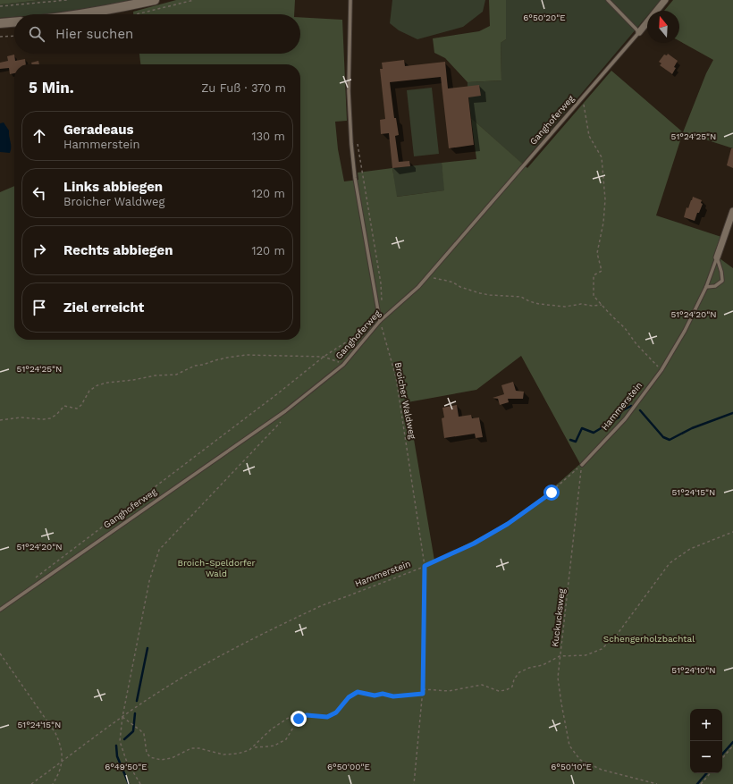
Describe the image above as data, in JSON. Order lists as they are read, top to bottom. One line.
{"streets":{"street":["Ganghoferweg","Hammerstein"],"path":["Broicher Waldweg","Kuckucksweg"]},"crossings":[["Ganghoferweg","Broicher Waldweg"],["Broicher Waldweg","Hammerstein"],["Hammerstein","Kuckucksweg"]],"parks":["Broich-Speldorfer Wald","Schengerholzbachtal"],"north":"top","page":{"search":"Hier suchen","heading":["5 Min.","Zu Fuß · 370 m"],"list":[["Geradeaus","Hammerstein","130 m"],["Links abbiegen","Broicher Waldweg","120 m"],["Rechts abbiegen","120 m"],"Ziel erreicht"],"map_buttons":["+","−"]},"coordinates":["6°50'20\"E","51°24'25\"N","51°24'20\"N","51°24'15\"N","51°24'10\"N","6°49'50\"E","6°50'00\"E","6°50'10\"E"]}
